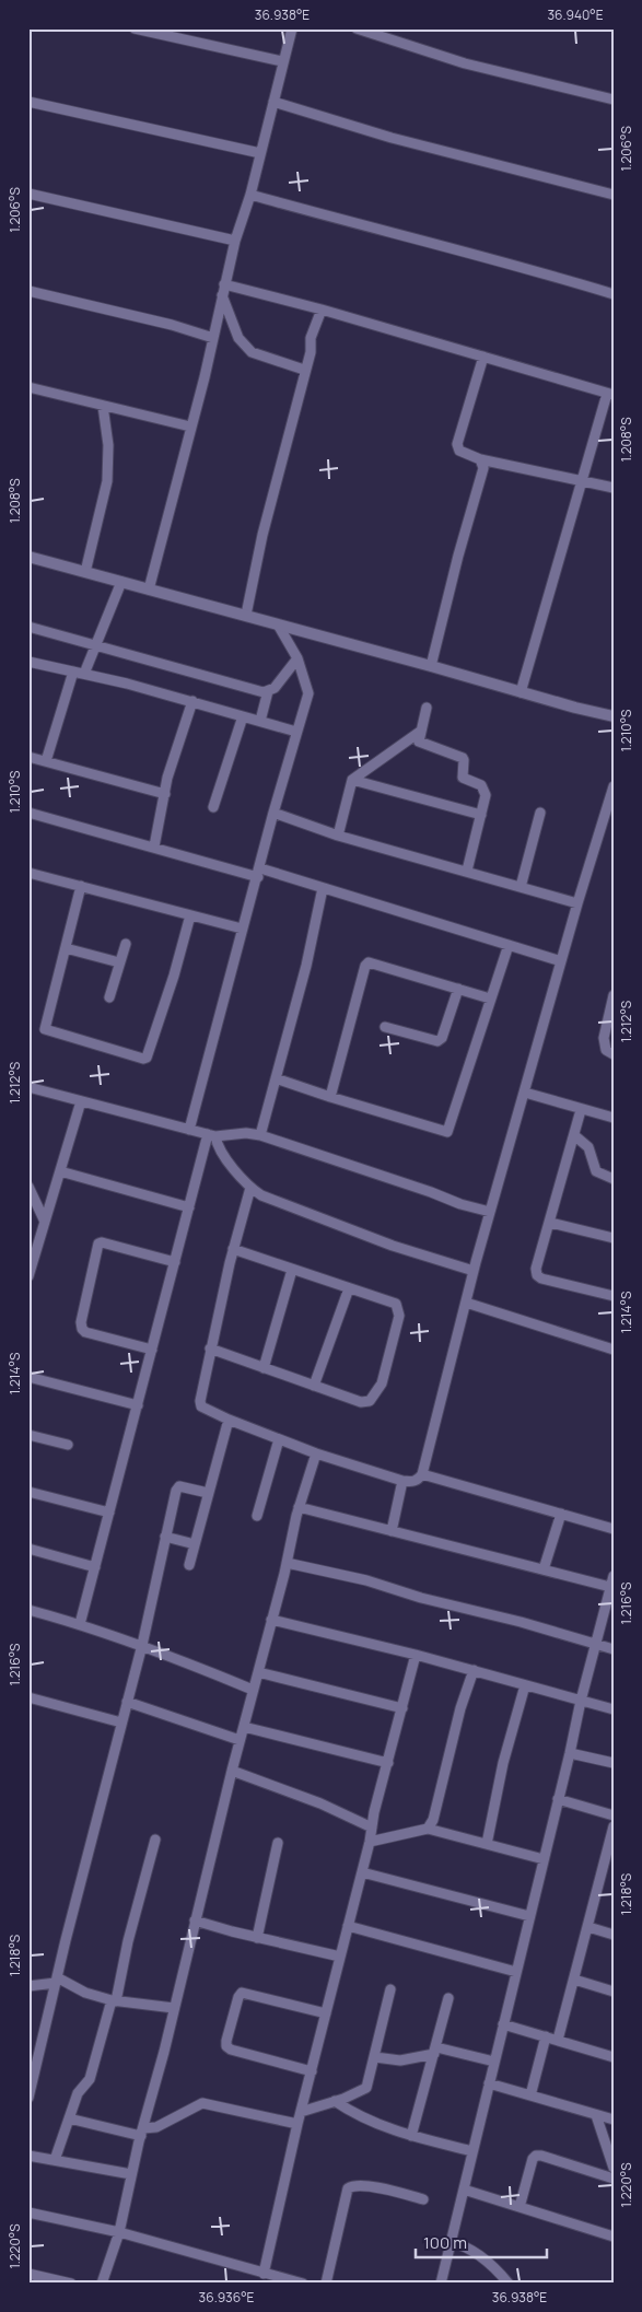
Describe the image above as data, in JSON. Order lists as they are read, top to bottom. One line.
{"scale_bar":"100 m","coordinates":["36.938°E","36.940°E","1.206°S","1.208°S","1.210°S","1.212°S","1.214°S","1.216°S","1.218°S","1.220°S","36.936°E"]}
